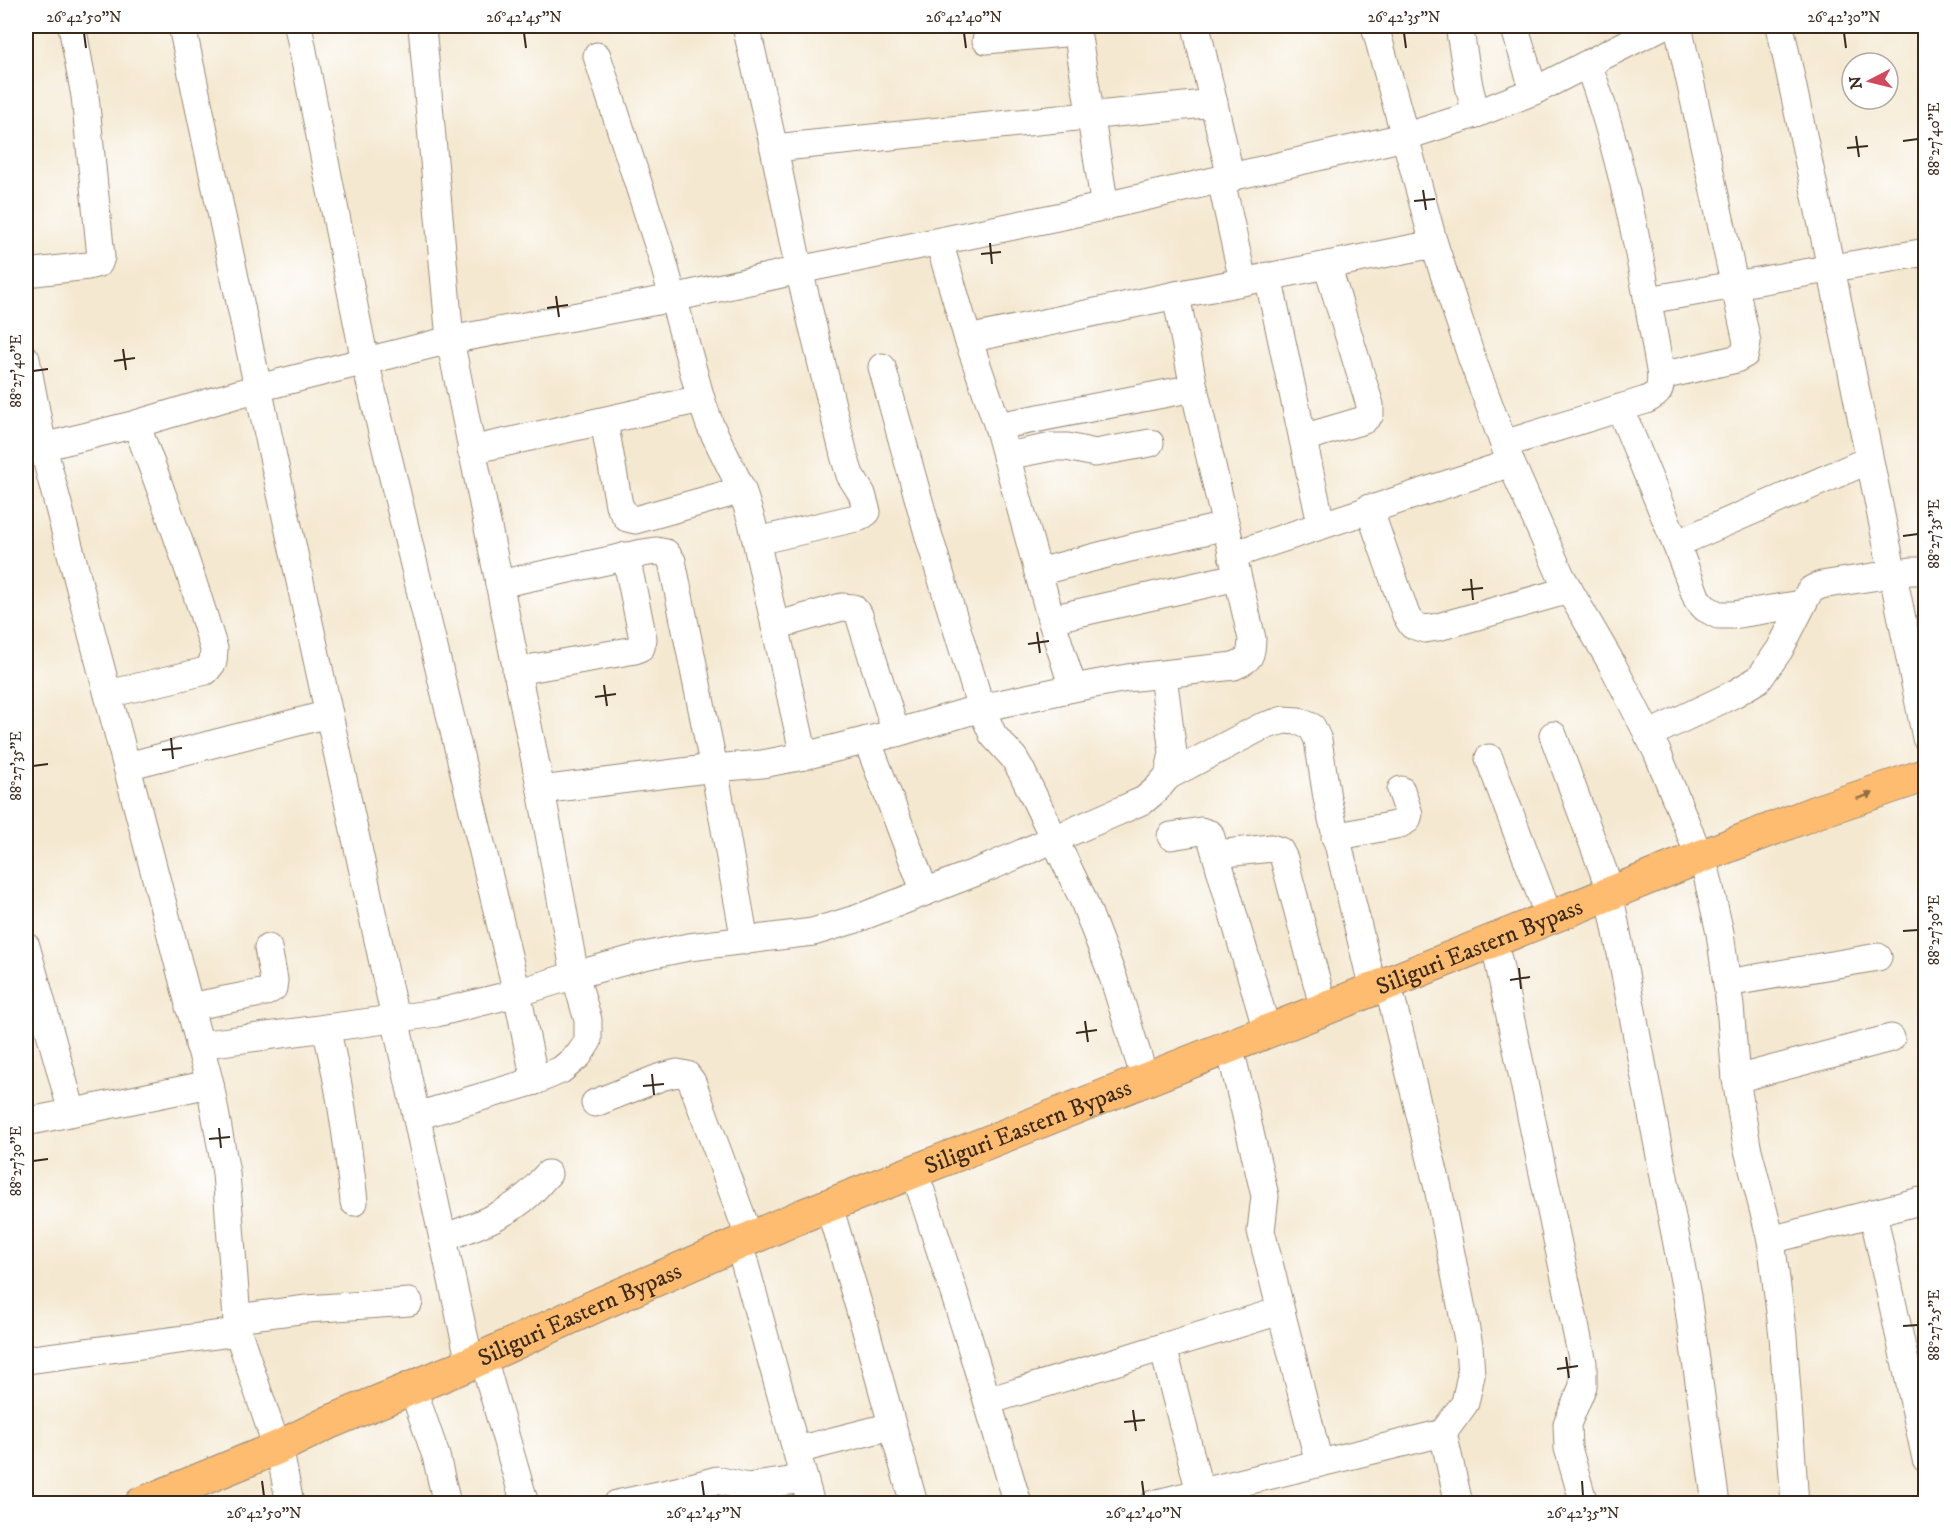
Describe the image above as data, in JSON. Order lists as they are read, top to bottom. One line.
{"streets":{"main road":["Siliguri Eastern Bypass"]},"north":"left","coordinates":["26°42'50\"N","26°42'45\"N","26°42'40\"N","26°42'35\"N","26°42'30\"N","88°27'40\"E","88°27'35\"E","88°27'30\"E","88°27'25\"E"]}
